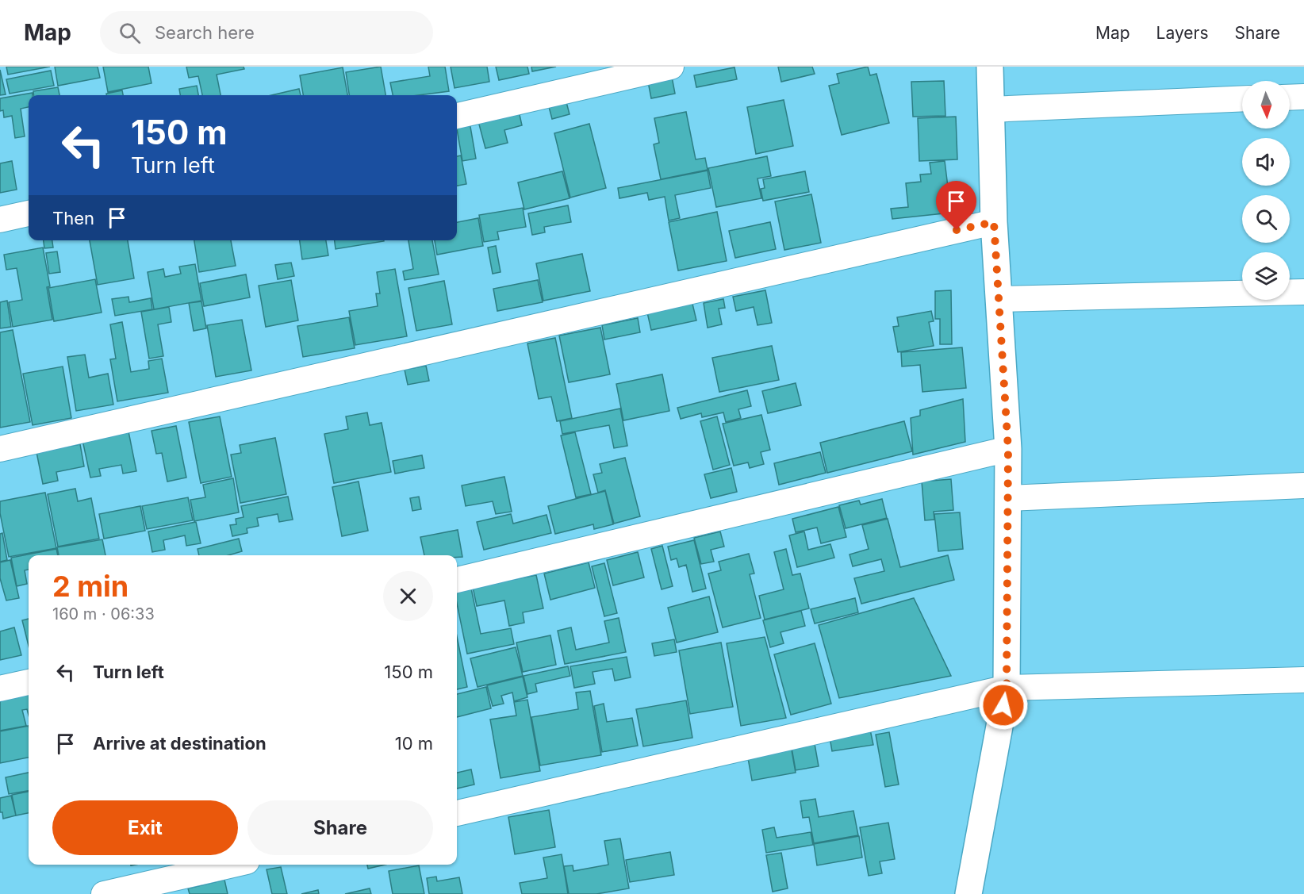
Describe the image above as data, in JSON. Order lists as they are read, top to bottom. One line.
{"north":"bottom","page":{"header":"Map","search":"Search here","nav":["Map","Layers","Share"],"turn":["150 m","Turn left"],"then":"Then","heading":["2 min","160 m · 06:33"],"list":[{"name":"Turn left","value":"150 m"},{"name":"Arrive at destination","value":"10 m"}],"buttons":["Exit","Share"]}}
